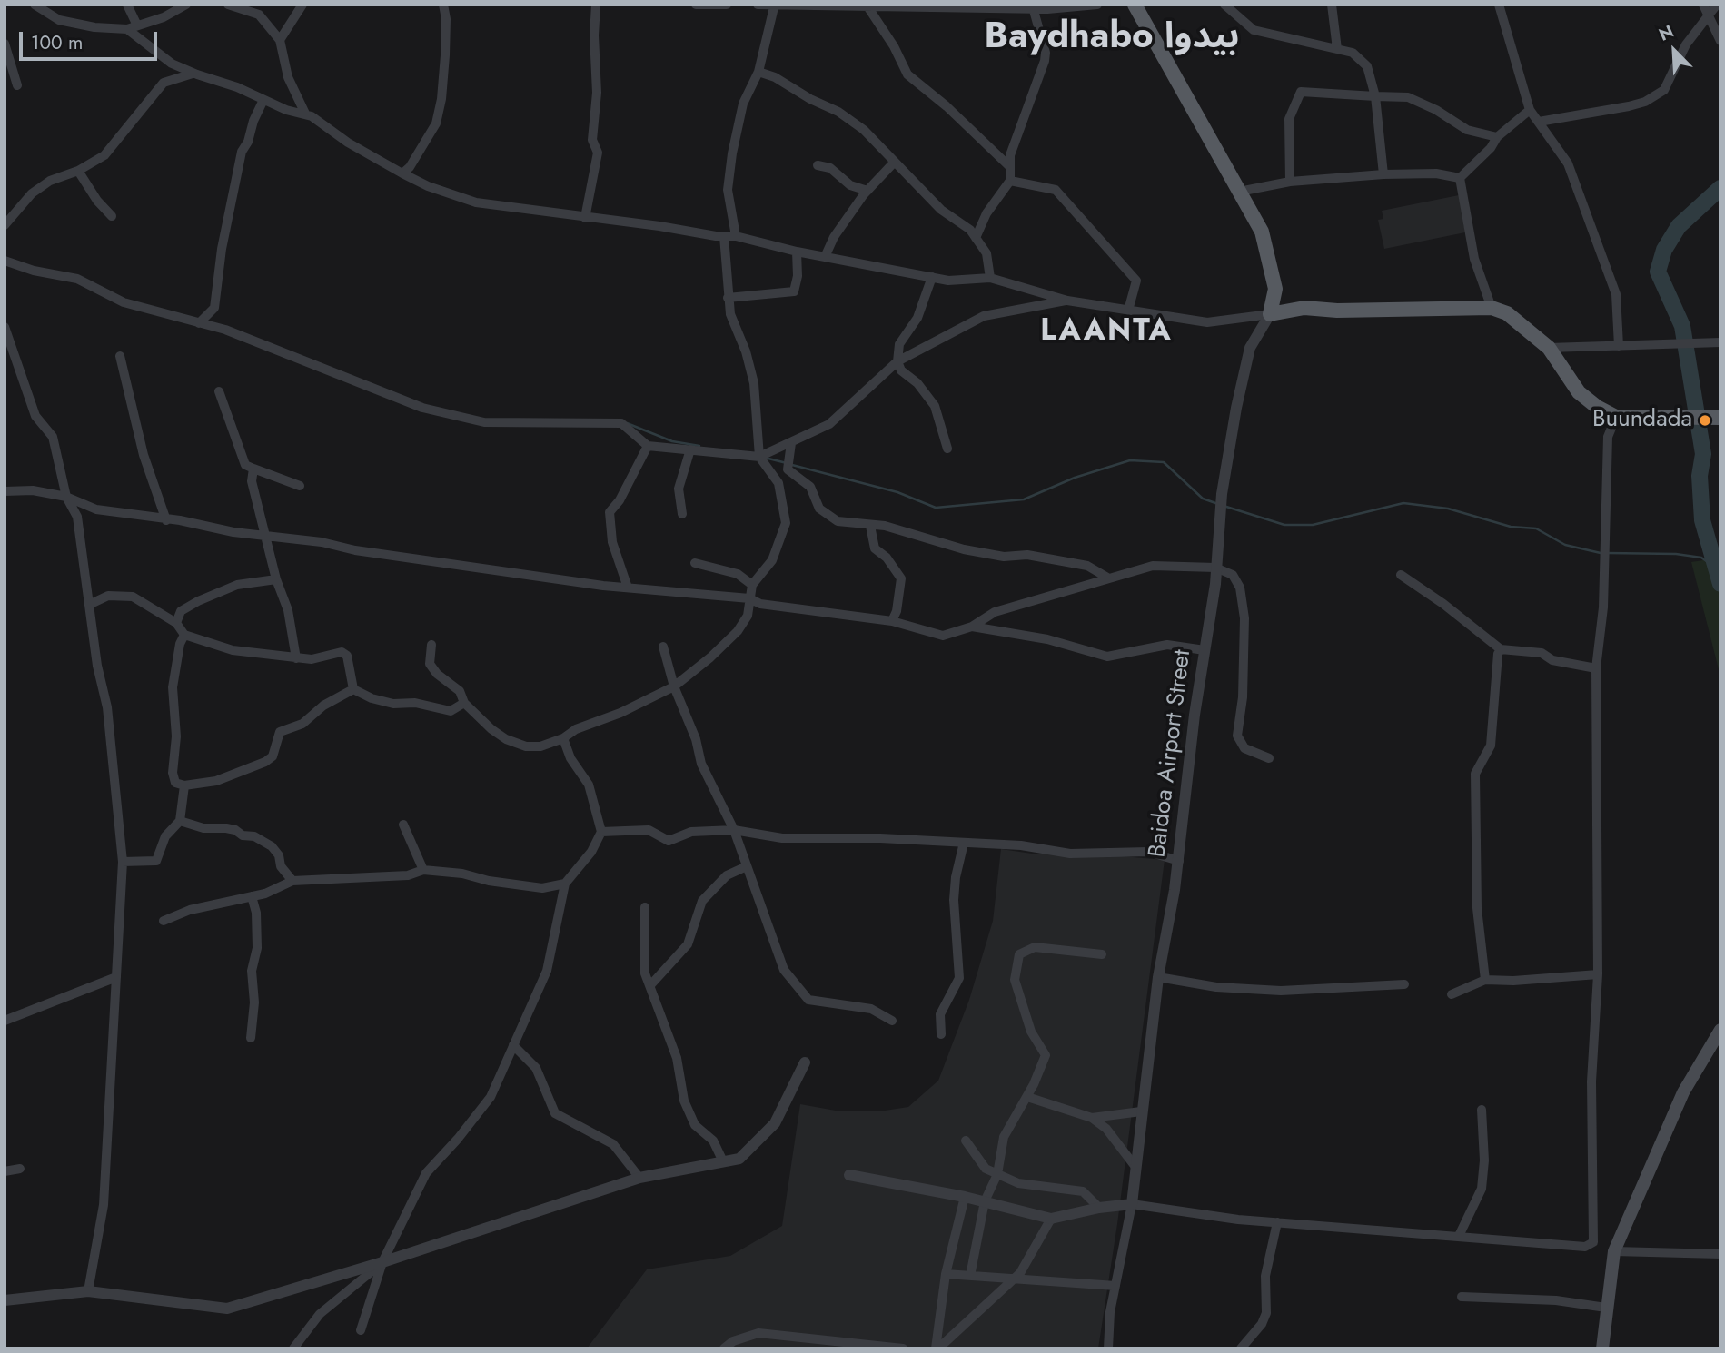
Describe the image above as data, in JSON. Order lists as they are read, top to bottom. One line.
{"streets":{"street":["Baidoa Airport Street"]},"districts":["Baydhabo بيدوا","LAANTA"],"places":["Buundada"],"scale_bar":"100 m","north":"top left"}
